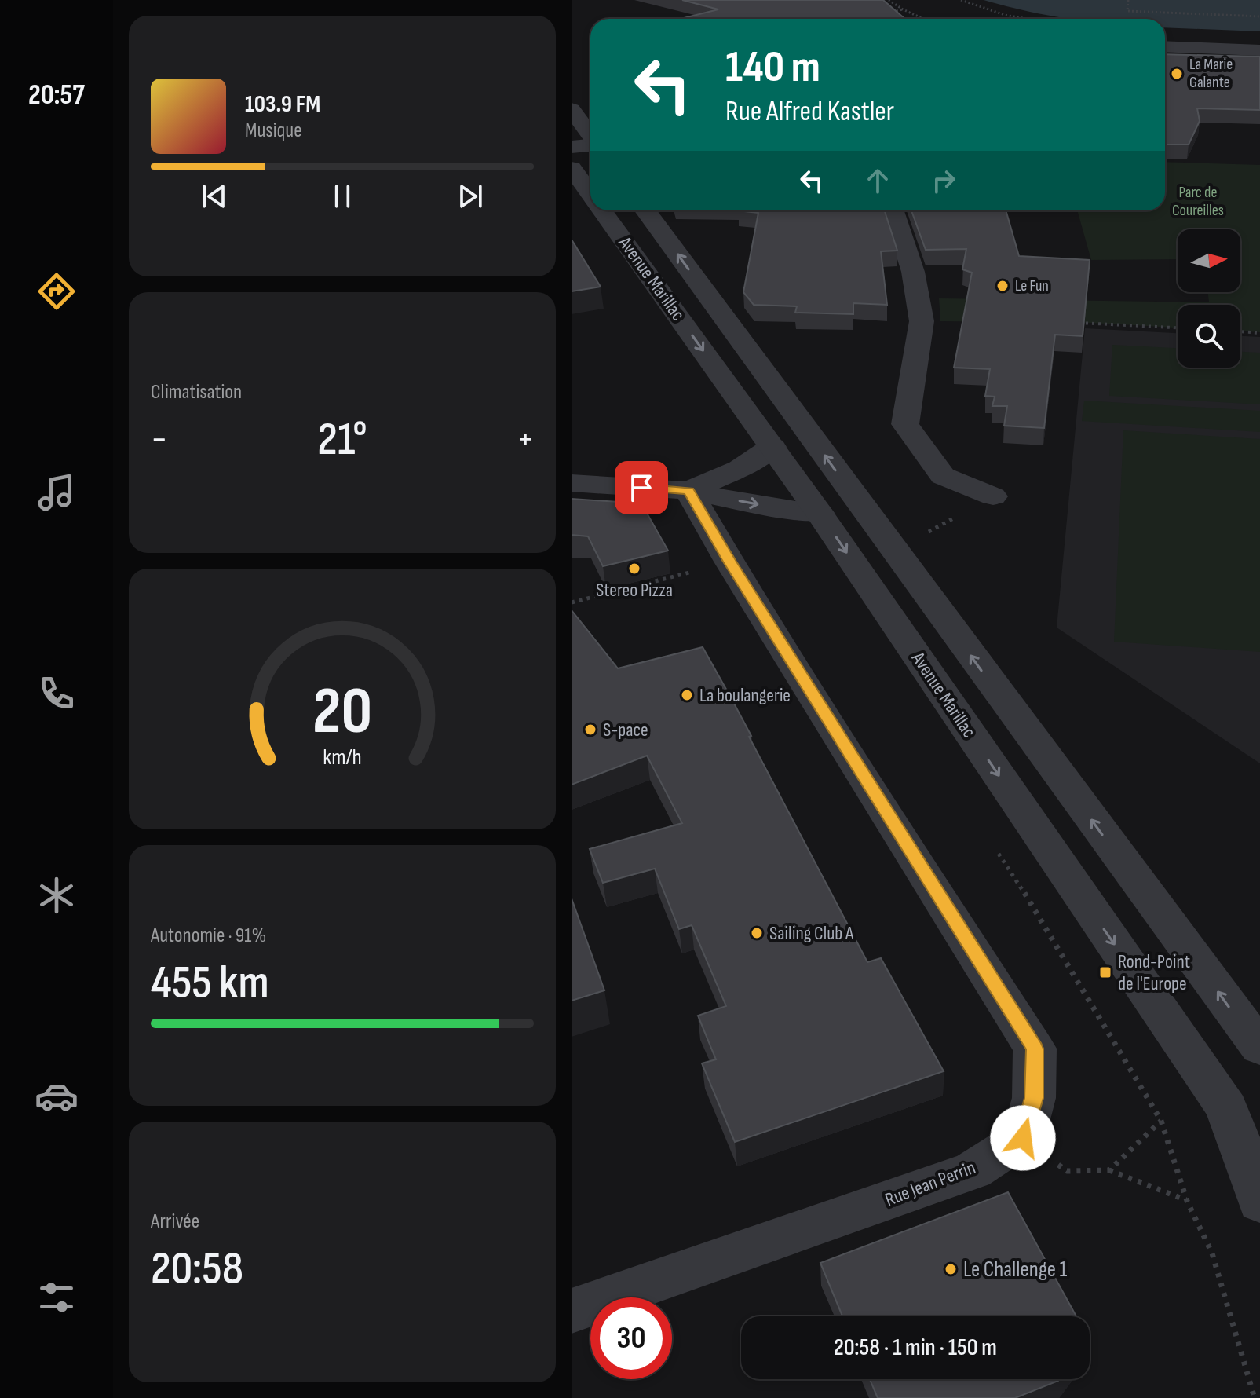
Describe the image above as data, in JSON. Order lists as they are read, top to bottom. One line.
{"streets":{"street":["Avenue Marillac","Rue Jean Perrin"]},"parks":["Parc de Coureilles"],"places":{"other":["La Marie Galante","Le Fun","Stereo Pizza","La boulangerie","S-pace","Sailing Club A","Le Challenge 1"],"transit":["Rond-Point de l'Europe"]},"north":"right","page":{"tabs":"20:57","turn":["140 m","Rue Alfred Kastler"],"song":["103.9 FM","Musique"],"tile":["Climatisation",["Autonomie · 91%","455 km"],["Arrivée","20:58"]],"heat":["−","21°","+"],"limit":"30","trip":"20:58 · 1 min · 150 m","gauge":["20","km/h"]}}
